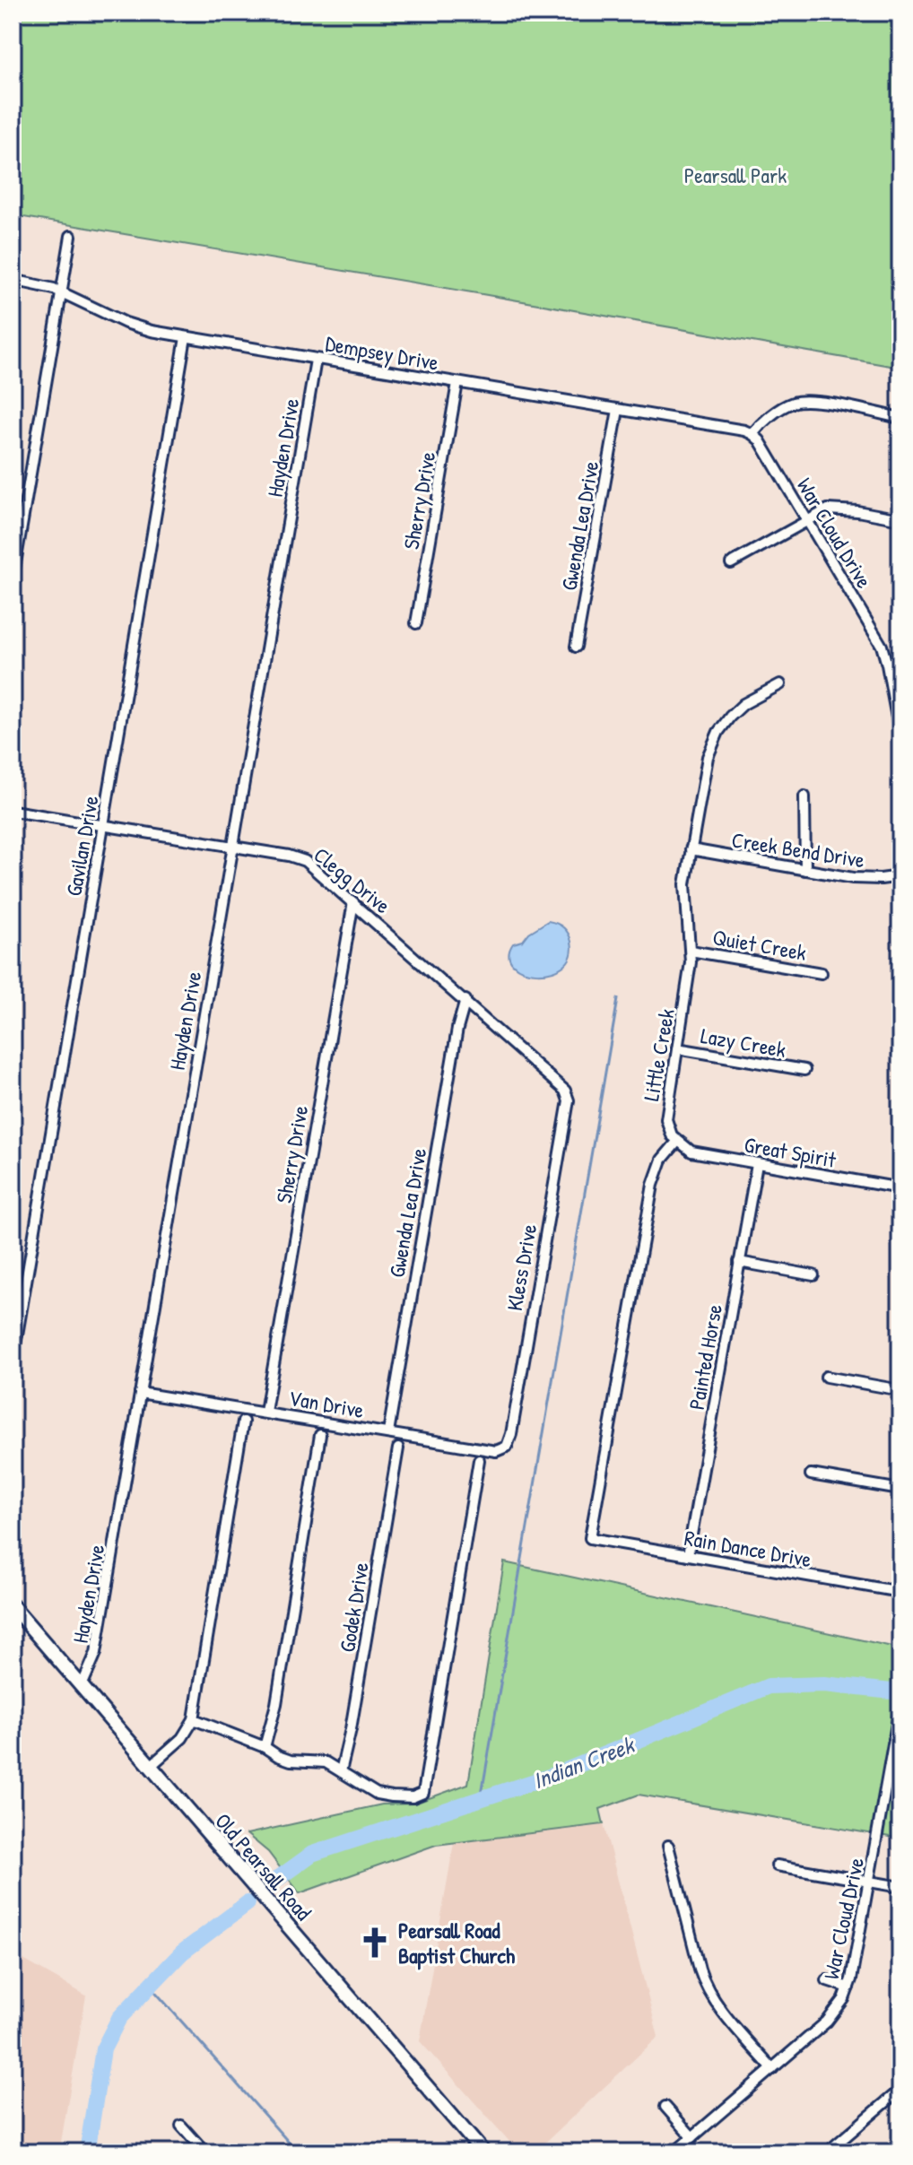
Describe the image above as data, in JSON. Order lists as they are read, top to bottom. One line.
{"streets":{"main road":["Old Pearsall Road"],"street":["Dempsey Drive","Hayden Drive","Sherry Drive","Gwenda Lea Drive","War Cloud Drive","Gavilan Drive","Creek Bend Drive","Clegg Drive","Quiet Creek","Lazy Creek","Little Creek","Great Spirit","Kless Drive","Painted Horse","Van Drive","Rain Dance Drive","Godek Drive"]},"crossings":[["Dempsey Drive","Hayden Drive"],["Dempsey Drive","Sherry Drive"],["Dempsey Drive","Gwenda Lea Drive"],["Dempsey Drive","War Cloud Drive"],["Dempsey Drive","Gavilan Drive"],["Hayden Drive","Clegg Drive"],["Hayden Drive","Van Drive"],["Hayden Drive","Old Pearsall Road"],["Sherry Drive","Clegg Drive"],["Sherry Drive","Van Drive"],["Gwenda Lea Drive","Clegg Drive"],["Gwenda Lea Drive","Van Drive"],["Gavilan Drive","Clegg Drive"],["Creek Bend Drive","Little Creek"],["Clegg Drive","Kless Drive"],["Quiet Creek","Little Creek"],["Lazy Creek","Little Creek"],["Little Creek","Great Spirit"],["Little Creek","Rain Dance Drive"],["Great Spirit","Painted Horse"],["Great Spirit","Rain Dance Drive"],["Kless Drive","Van Drive"],["Painted Horse","Rain Dance Drive"]],"water":["Indian Creek"],"parks":["Pearsall Park"],"places":{"church":["Pearsall Road Baptist Church"]}}
